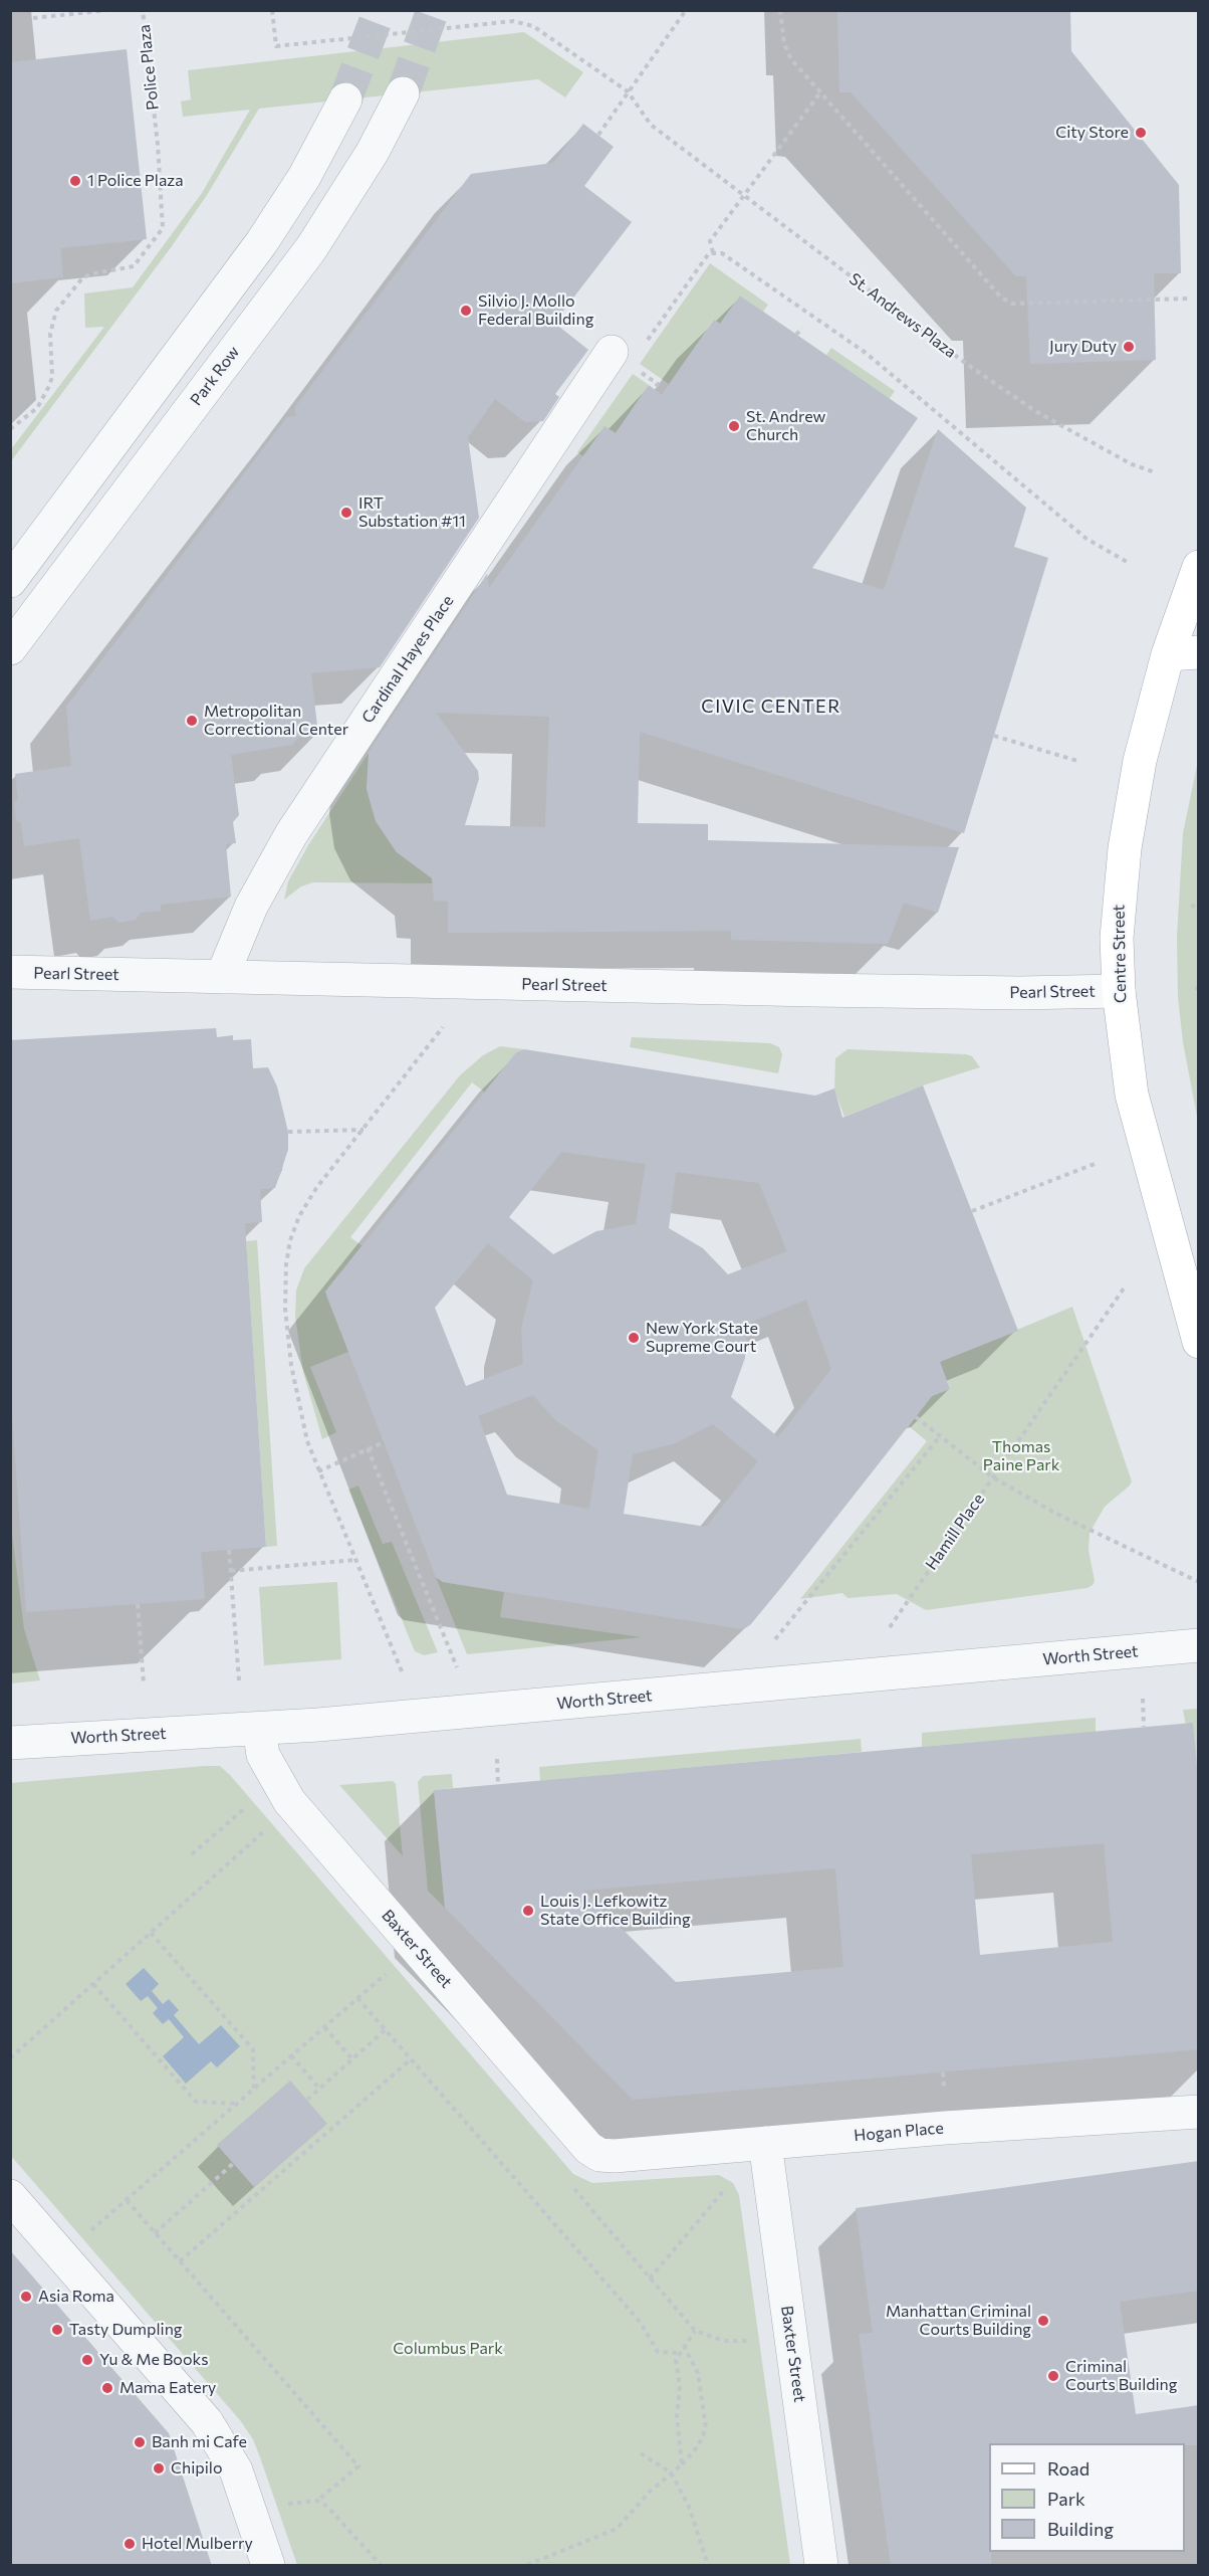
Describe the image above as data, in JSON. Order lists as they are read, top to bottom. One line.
{"streets":{"main road":["Centre Street"],"street":["Park Row","Cardinal Hayes Place","Pearl Street","Worth Street","Baxter Street","Hogan Place"],"path":["Police Plaza","St. Andrews Plaza","Hamill Place"]},"crossings":[["Cardinal Hayes Place","Pearl Street"],["Centre Street","Pearl Street"],["Worth Street","Baxter Street"],["Baxter Street","Hogan Place"]],"districts":["CIVIC CENTER"],"parks":["Thomas Paine Park","Columbus Park"],"places":["City Store","1 Police Plaza","Silvio J. Mollo Federal Building","Jury Duty","St. Andrew Church","IRT Substation #11","Metropolitan Correctional Center","New York State Supreme Court","Louis J. Lefkowitz State Office Building","Asia Roma","Manhattan Criminal Courts Building","Tasty Dumpling","Yu & Me Books","Criminal Courts Building","Mama Eatery","Banh mi Cafe","Chipilo","Hotel Mulberry"],"legend":["Road","Park","Building"]}
